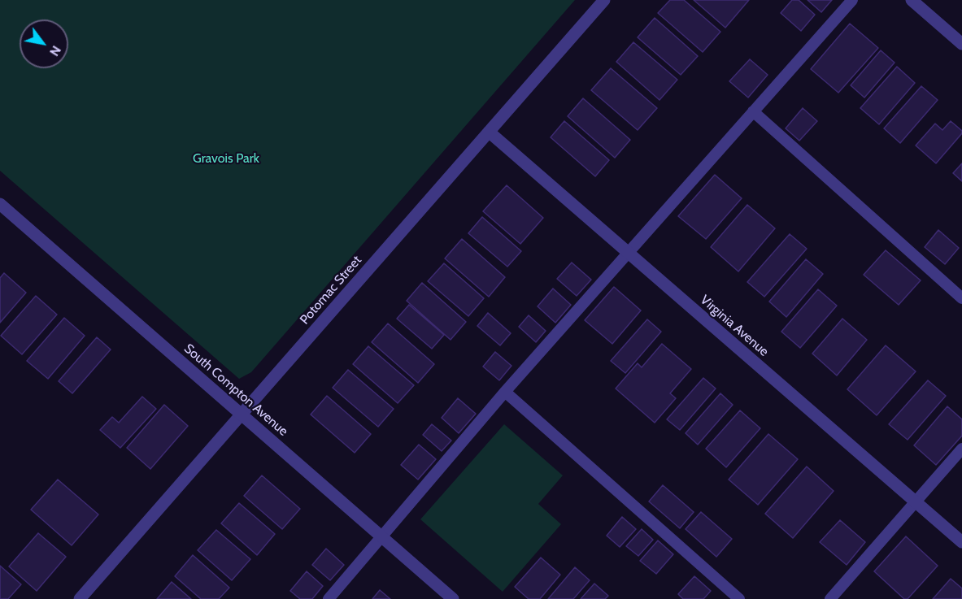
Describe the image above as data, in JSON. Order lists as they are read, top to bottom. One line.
{"streets":{"street":["Potomac Street","Virginia Avenue","South Compton Avenue"]},"crossings":[["Potomac Street","Virginia Avenue"],["Potomac Street","South Compton Avenue"]],"parks":["Gravois Park"],"north":"bottom right"}
